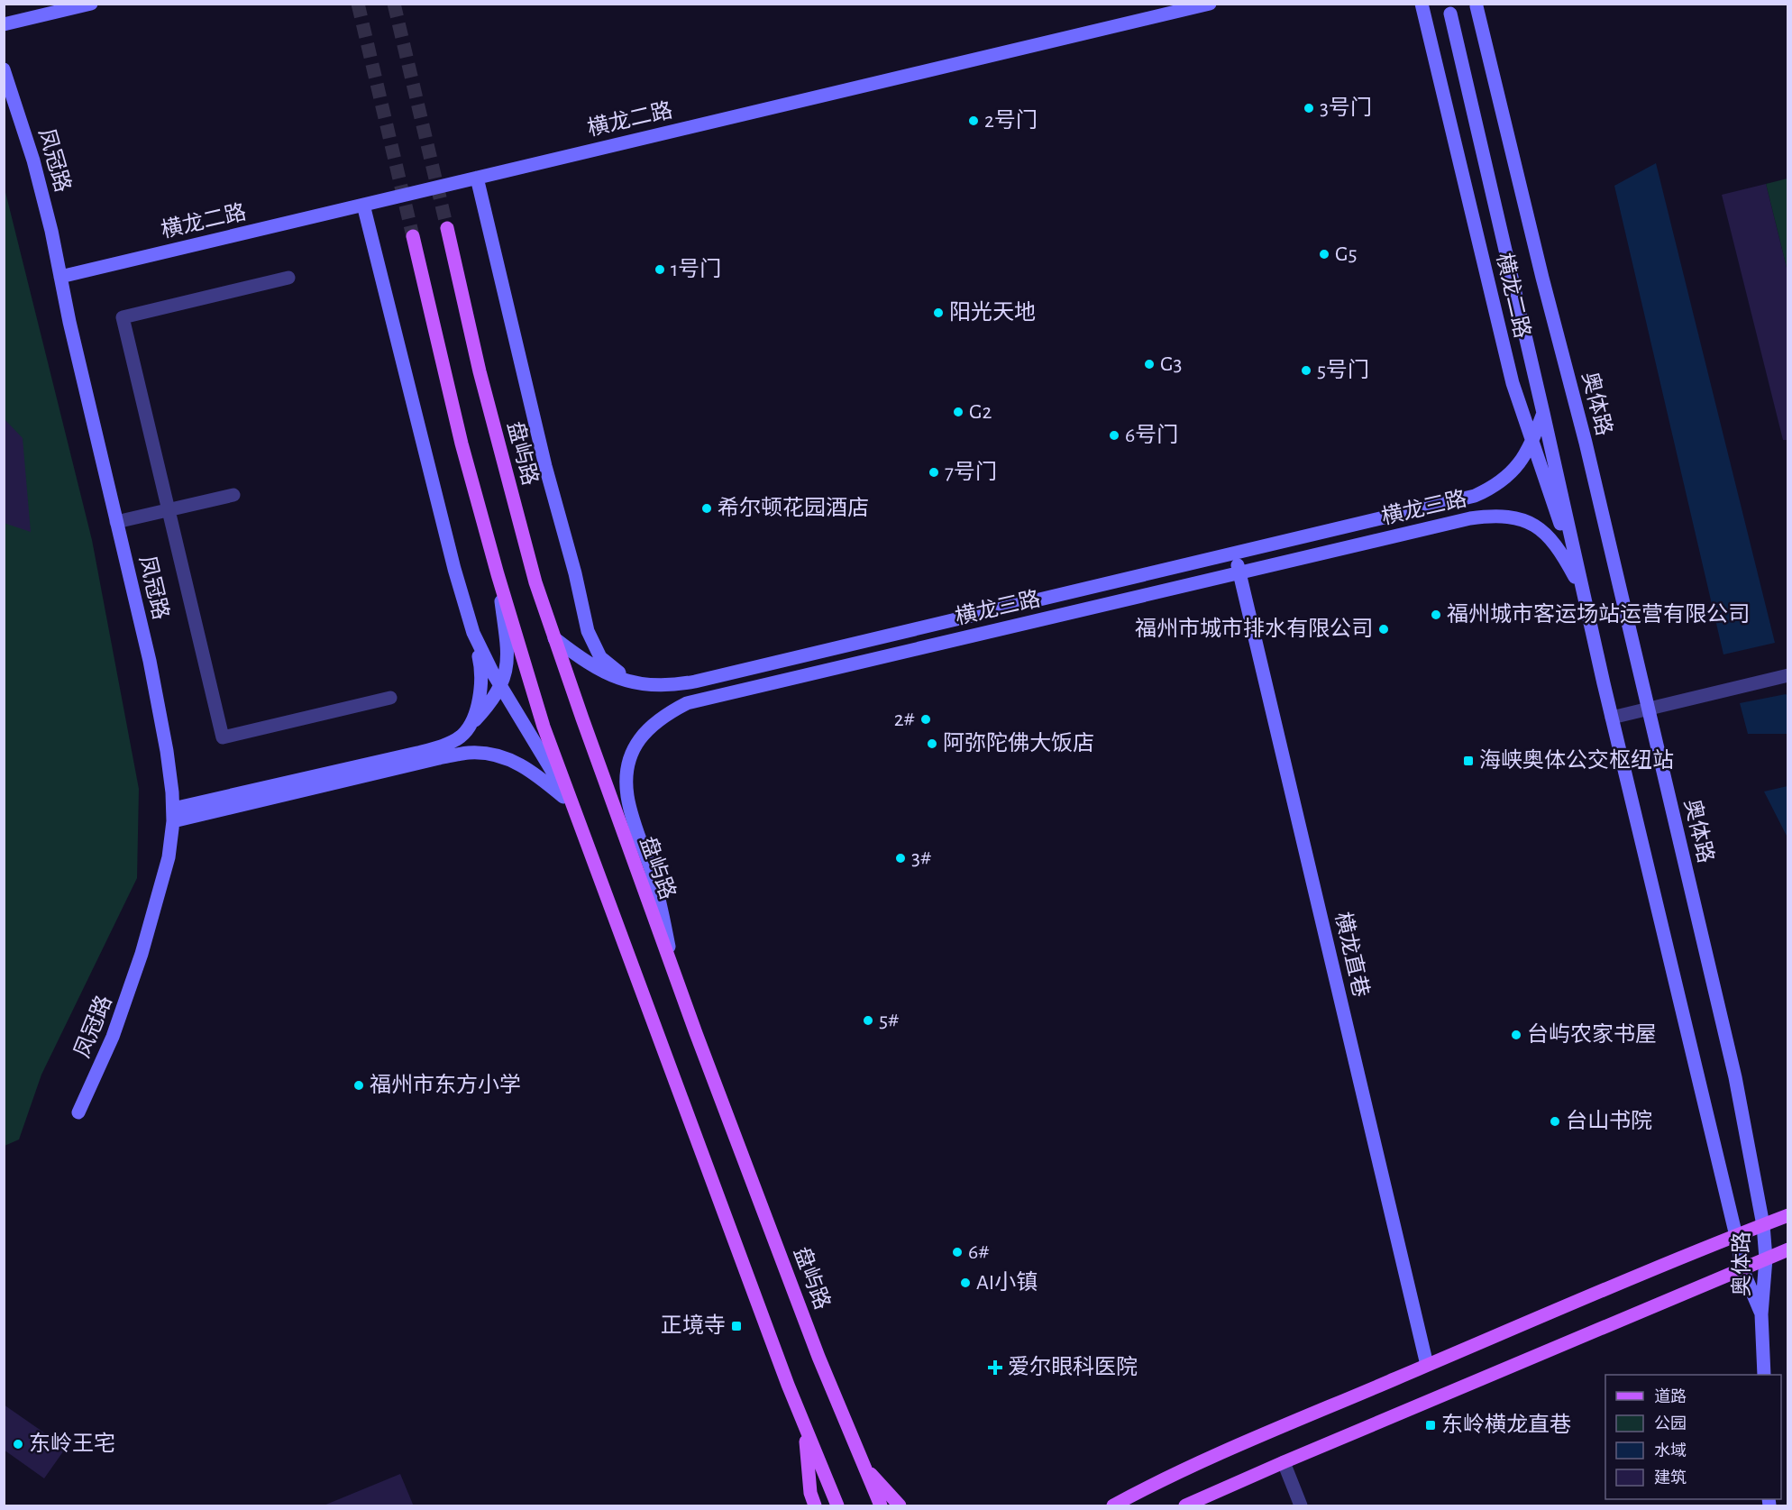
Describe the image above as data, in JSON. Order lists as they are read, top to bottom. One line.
{"streets":{"main road":["盘屿路"],"street":["横龙二路","凤冠路","奥体路","横龙三路","横龙直巷"]},"crossings":[["横龙二路","凤冠路"],["横龙二路","奥体路"],["横龙二路","横龙三路"],["奥体路","横龙三路"],["盘屿路","横龙三路"],["横龙三路","横龙直巷"]],"places":{"other":["3号门","2号门","G5","1号门","阳光天地","G3","5号门","G2","6号门","7号门","希尔顿花园酒店","福州城市客运场站运营有限公司","福州市城市排水有限公司","2#","阿弥陀佛大饭店","3#","5#","台屿农家书屋","福州市东方小学","台山书院","6#","AI小镇","东岭王宅"],"transit":["海峡奥体公交枢纽站","正境寺","东岭横龙直巷"],"health":["爱尔眼科医院"]},"legend":["道路","公园","水域","建筑"]}
